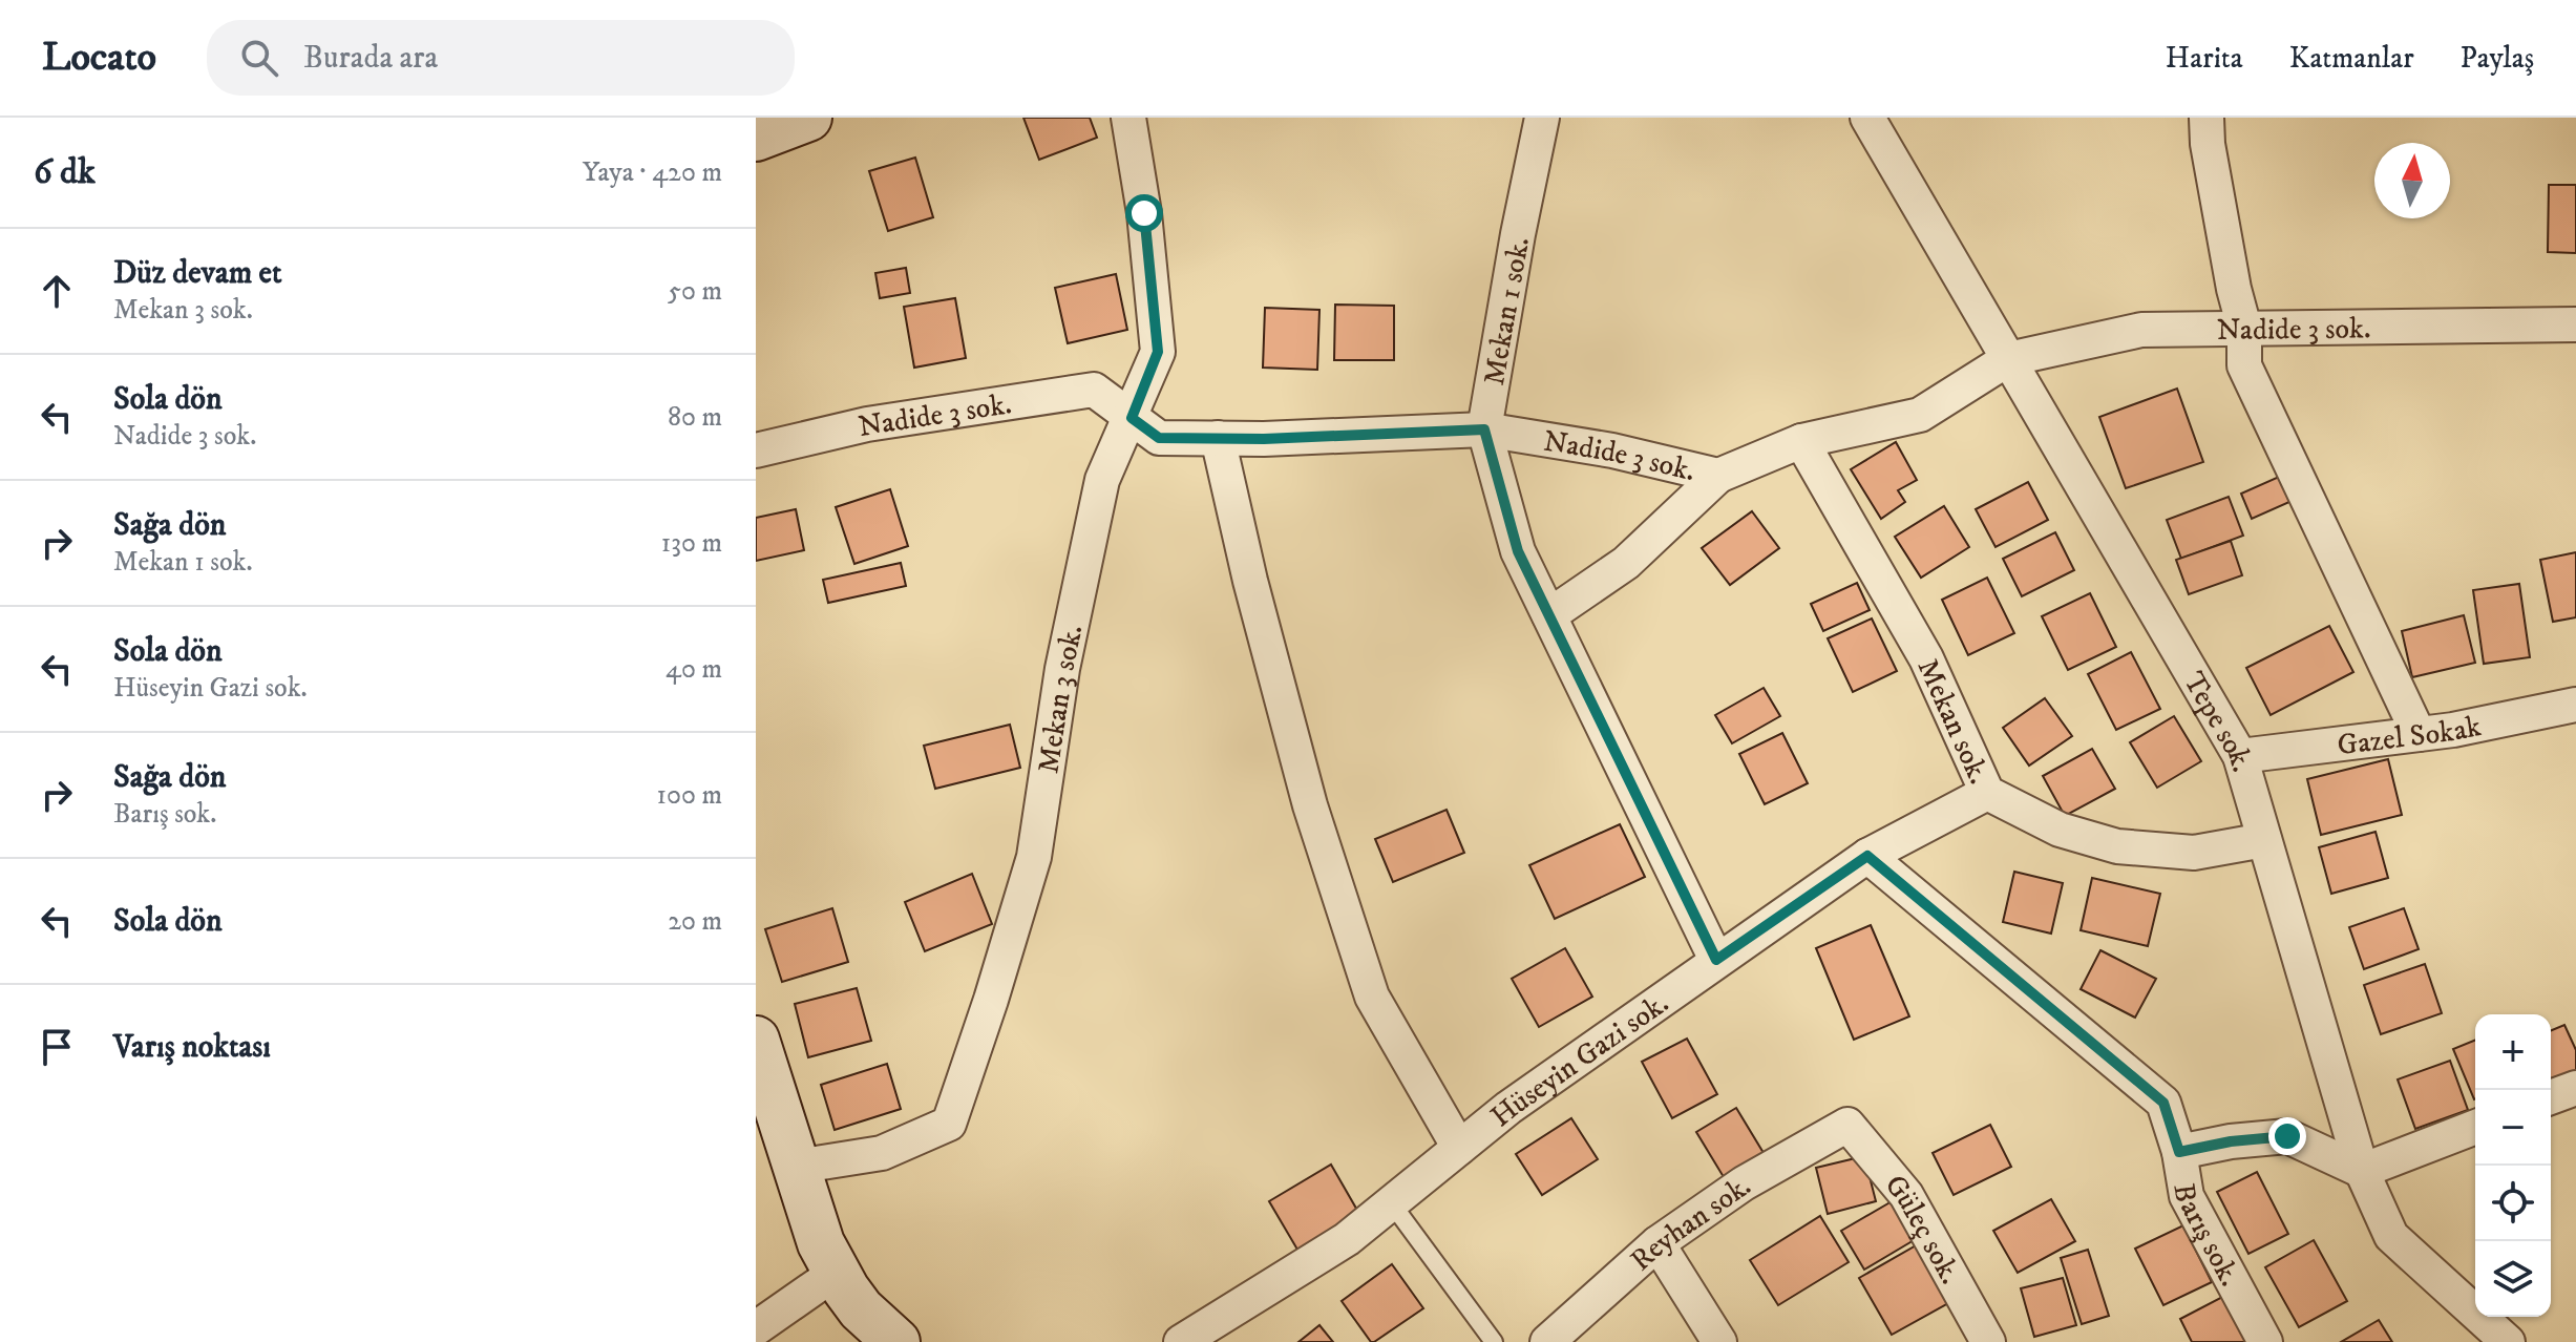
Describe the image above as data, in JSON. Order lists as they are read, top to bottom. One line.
{"streets":{"street":["Mekan 1 sok.","Nadide 3 sok.","Mekan 3 sok.","Mekan sok.","Tepe sok.","Gazel Sokak","Hüseyin Gazi sok.","Reyhan sok.","Güleç sok.","Barış sok."]},"crossings":[["Mekan 1 sok.","Nadide 3 sok."],["Mekan 1 sok.","Hüseyin Gazi sok."],["Nadide 3 sok.","Mekan 3 sok."],["Nadide 3 sok.","Mekan sok."],["Nadide 3 sok.","Tepe sok."],["Mekan sok.","Tepe sok."],["Mekan sok.","Hüseyin Gazi sok."],["Tepe sok.","Gazel Sokak"],["Hüseyin Gazi sok.","Barış sok."],["Reyhan sok.","Güleç sok."]],"north":"top","page":{"header":"Locato","search":"Burada ara","nav":["Harita","Katmanlar","Paylaş"],"heading":["6 dk","Yaya · 420 m"],"list":[["Düz devam et","Mekan 3 sok.","50 m"],["Sola dön","Nadide 3 sok.","80 m"],["Sağa dön","Mekan 1 sok.","130 m"],["Sola dön","Hüseyin Gazi sok.","40 m"],["Sağa dön","Barış sok.","100 m"],["Sola dön","20 m"],"Varış noktası"],"map_buttons":["+","−"]}}
